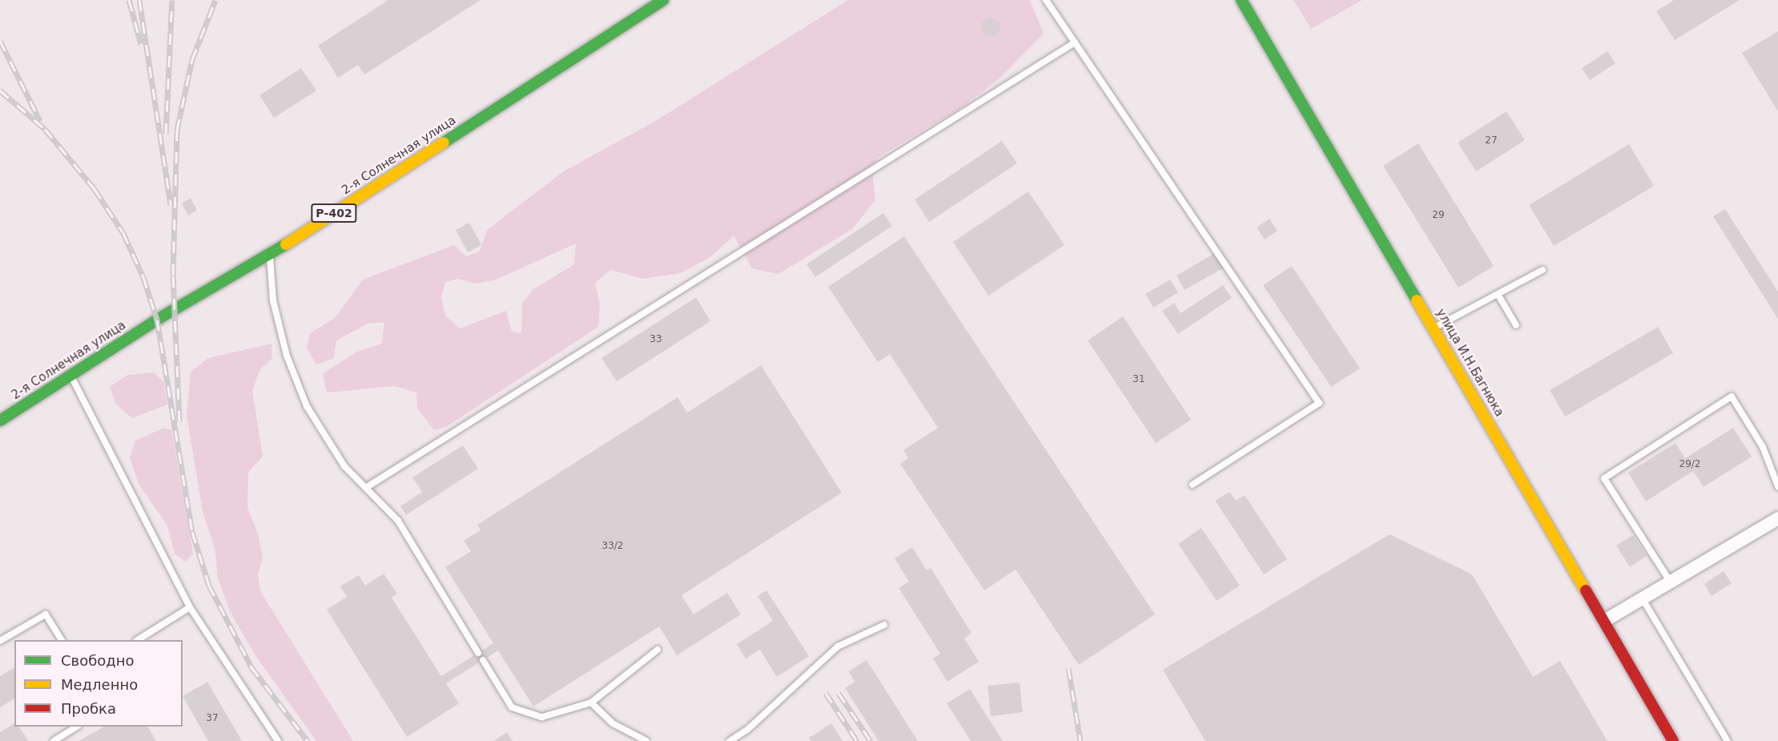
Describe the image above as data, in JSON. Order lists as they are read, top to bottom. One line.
{"streets":{"street":["2-я Солнечная улица","Р-402","улица И.Н.Багнюка"]},"house_numbers":["27","29","33","31","29/2","33/2","37"],"legend":["Свободно","Медленно","Пробка"]}
